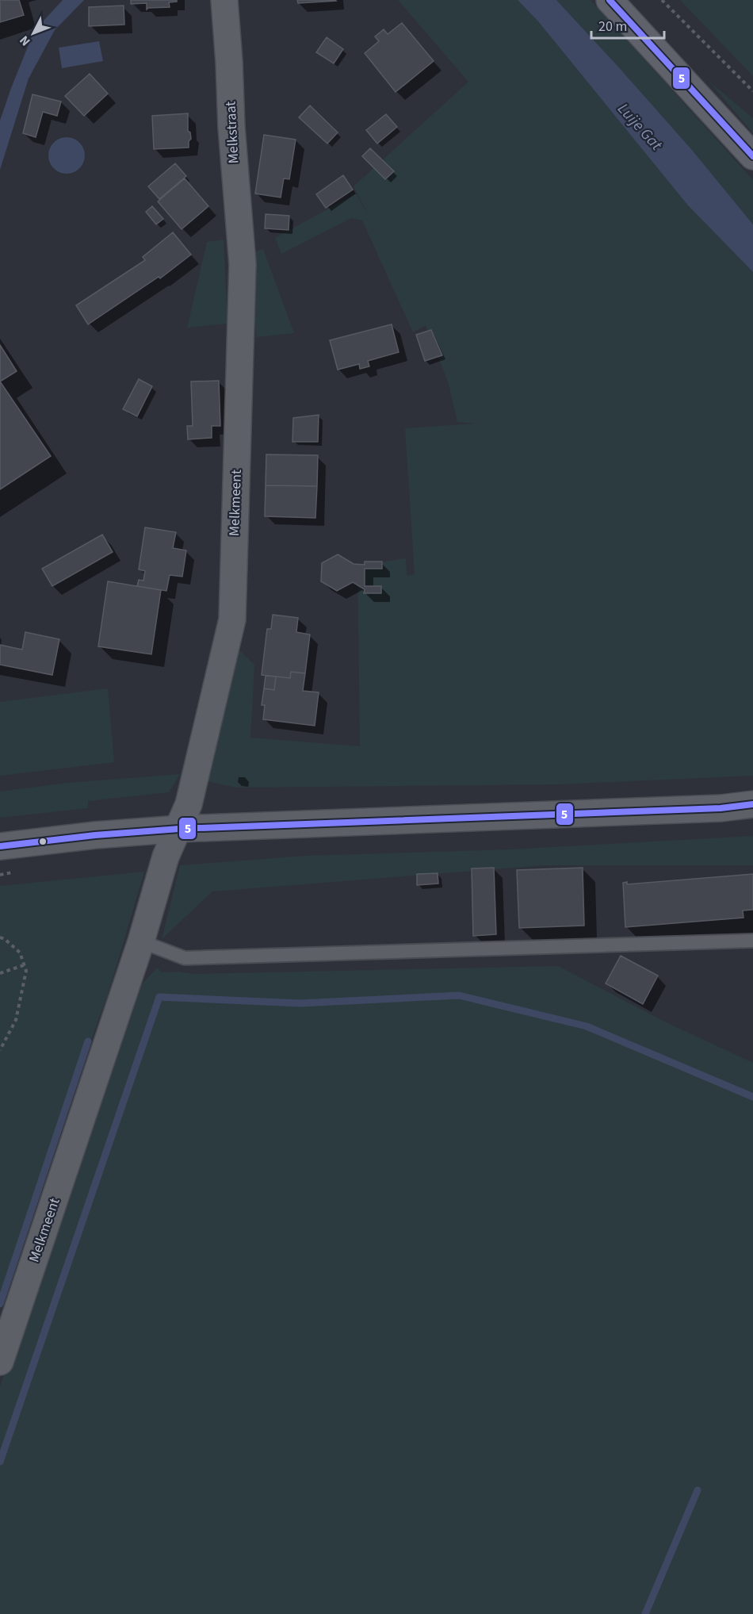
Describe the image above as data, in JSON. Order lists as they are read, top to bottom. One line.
{"streets":{"street":["Melkstraat","Melkmeent"]},"crossings":[["Melkstraat","Melkmeent"]],"water":["Luije Gat"],"lines":["transit line 5"],"scale_bar":"20 m","north":"bottom left"}
